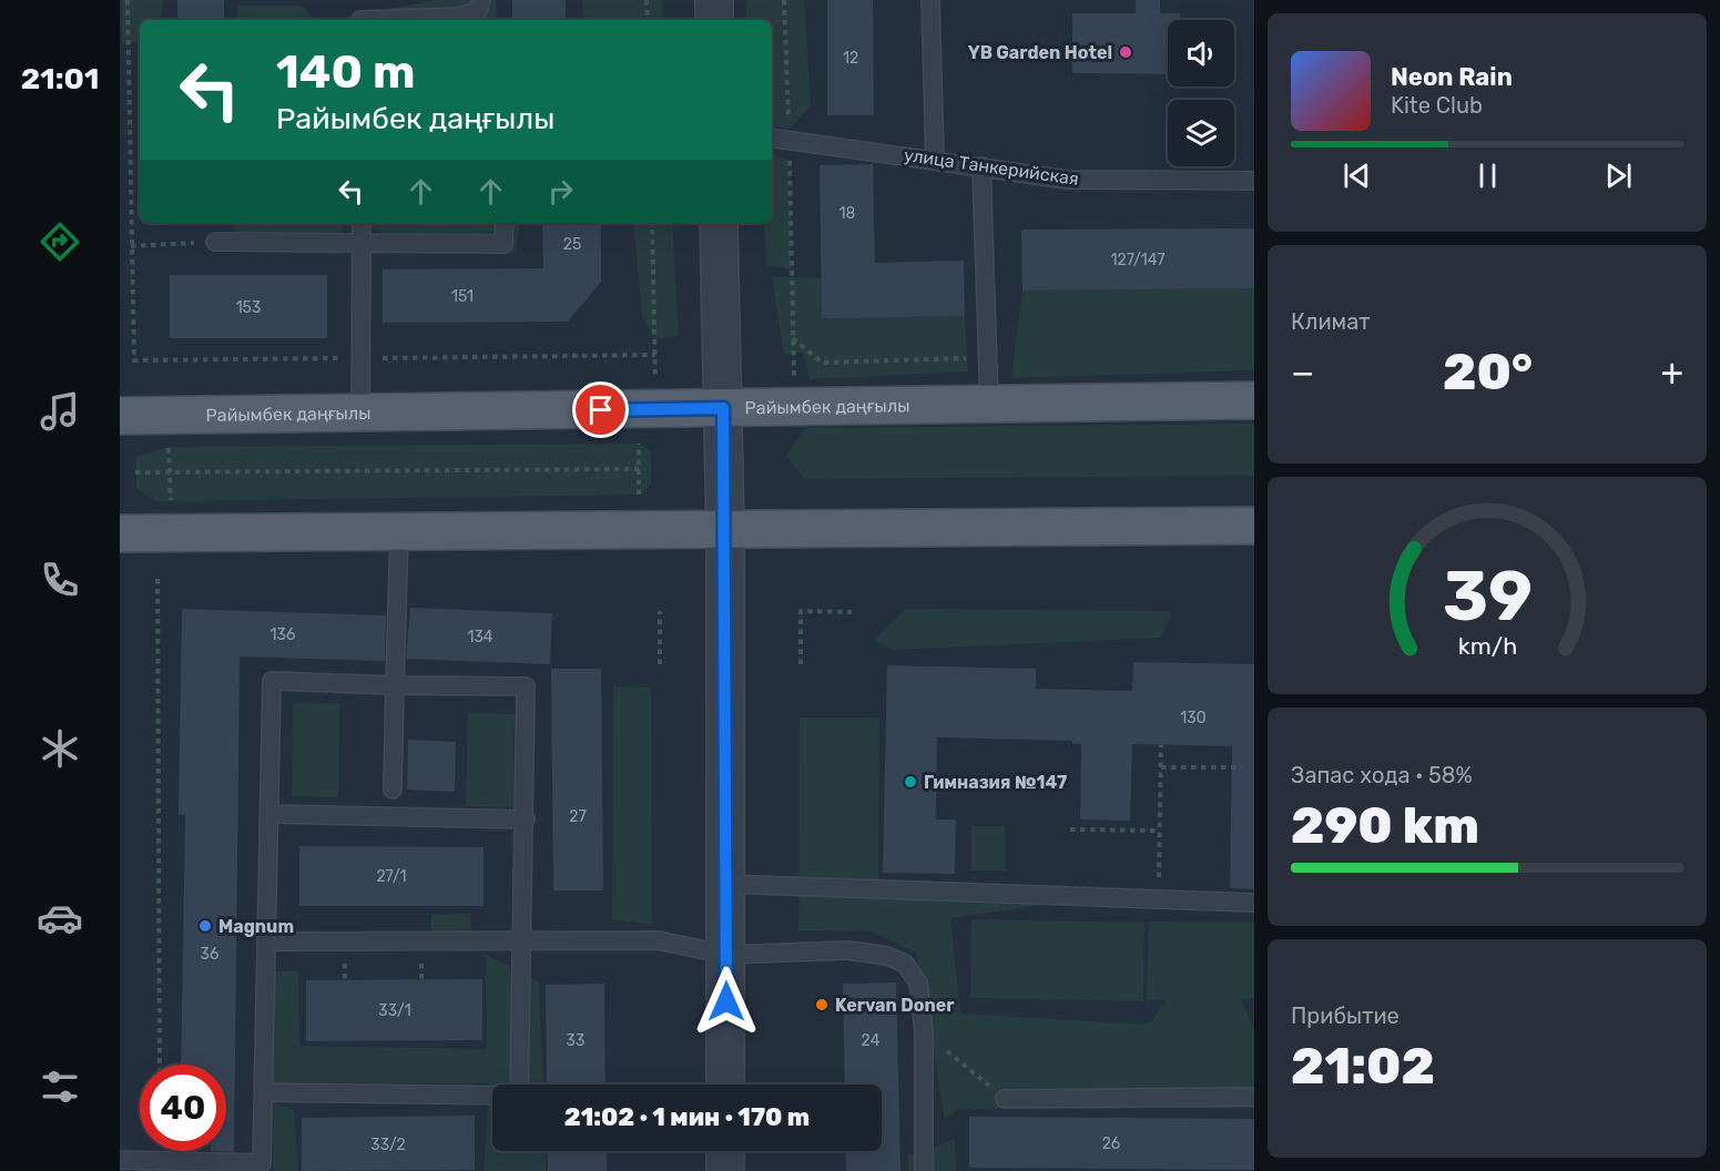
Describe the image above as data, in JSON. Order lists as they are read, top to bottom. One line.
{"streets":{"main road":["Райымбек даңғылы"],"lane":["улица Танкерийская"]},"places":["YB Garden Hotel","Гимназия №147","Magnum","Kervan Doner"],"house_numbers":["12","18","25","127/147","151","153","136","134","130","27","27/1","36","33/1","33","24","26","33/2"],"page":{"tabs":"21:01","turn":["140 m","Райымбек даңғылы"],"song":["Neon Rain","Kite Club"],"tile":["Климат",["Запас хода · 58%","290 km"],["Прибытие","21:02"]],"heat":["−","20°","+"],"limit":"40","trip":"21:02 · 1 мин · 170 m","gauge":["39","km/h"]}}
